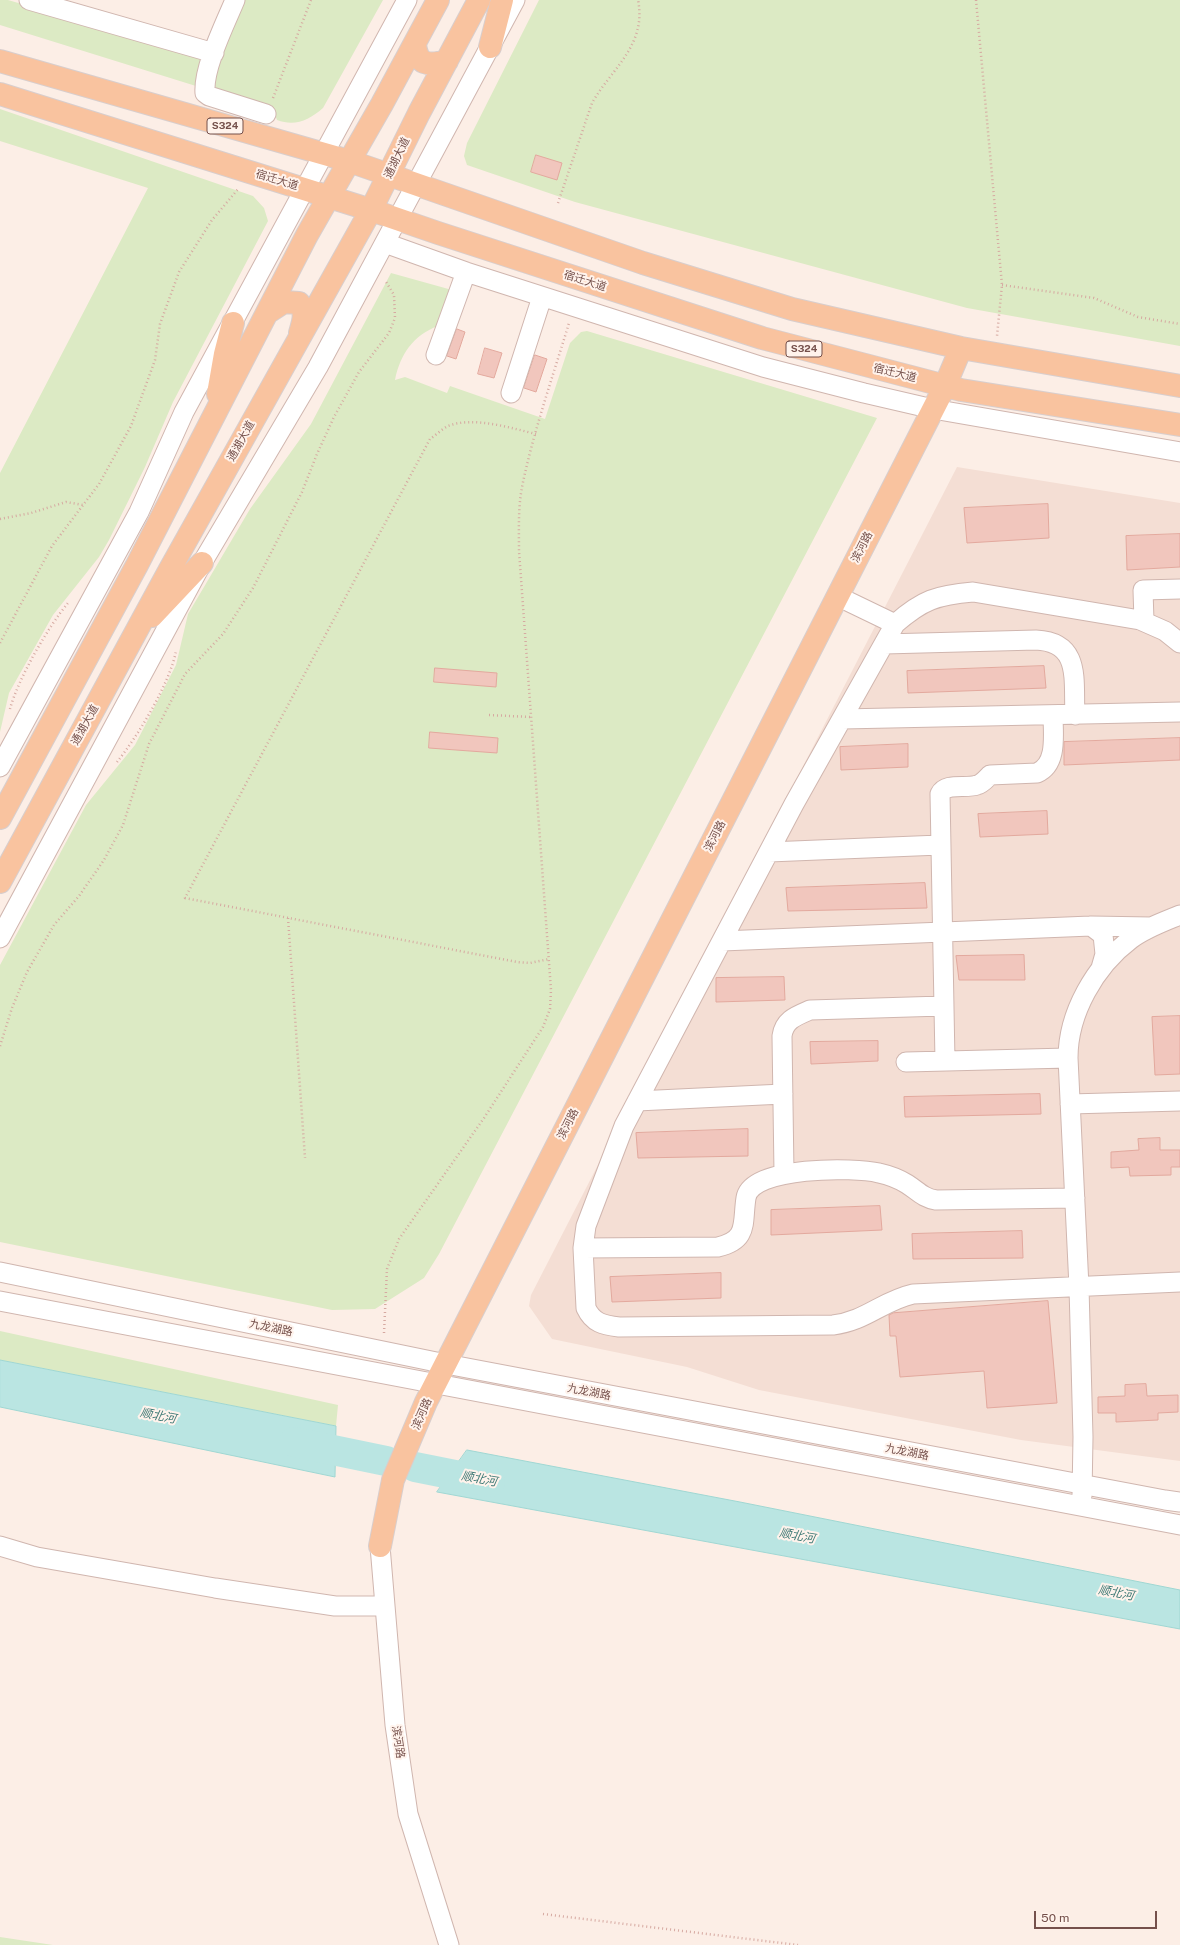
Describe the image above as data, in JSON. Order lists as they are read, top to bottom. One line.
{"streets":{"main road":["S324","通湖大道","宿迁大道","滨河路"],"street":["九龙湖路"]},"crossings":[["S324","通湖大道"],["S324","滨河路"],["通湖大道","宿迁大道"],["宿迁大道","滨河路"],["滨河路","九龙湖路"]],"water":["顺北河"],"scale_bar":"50 m"}
